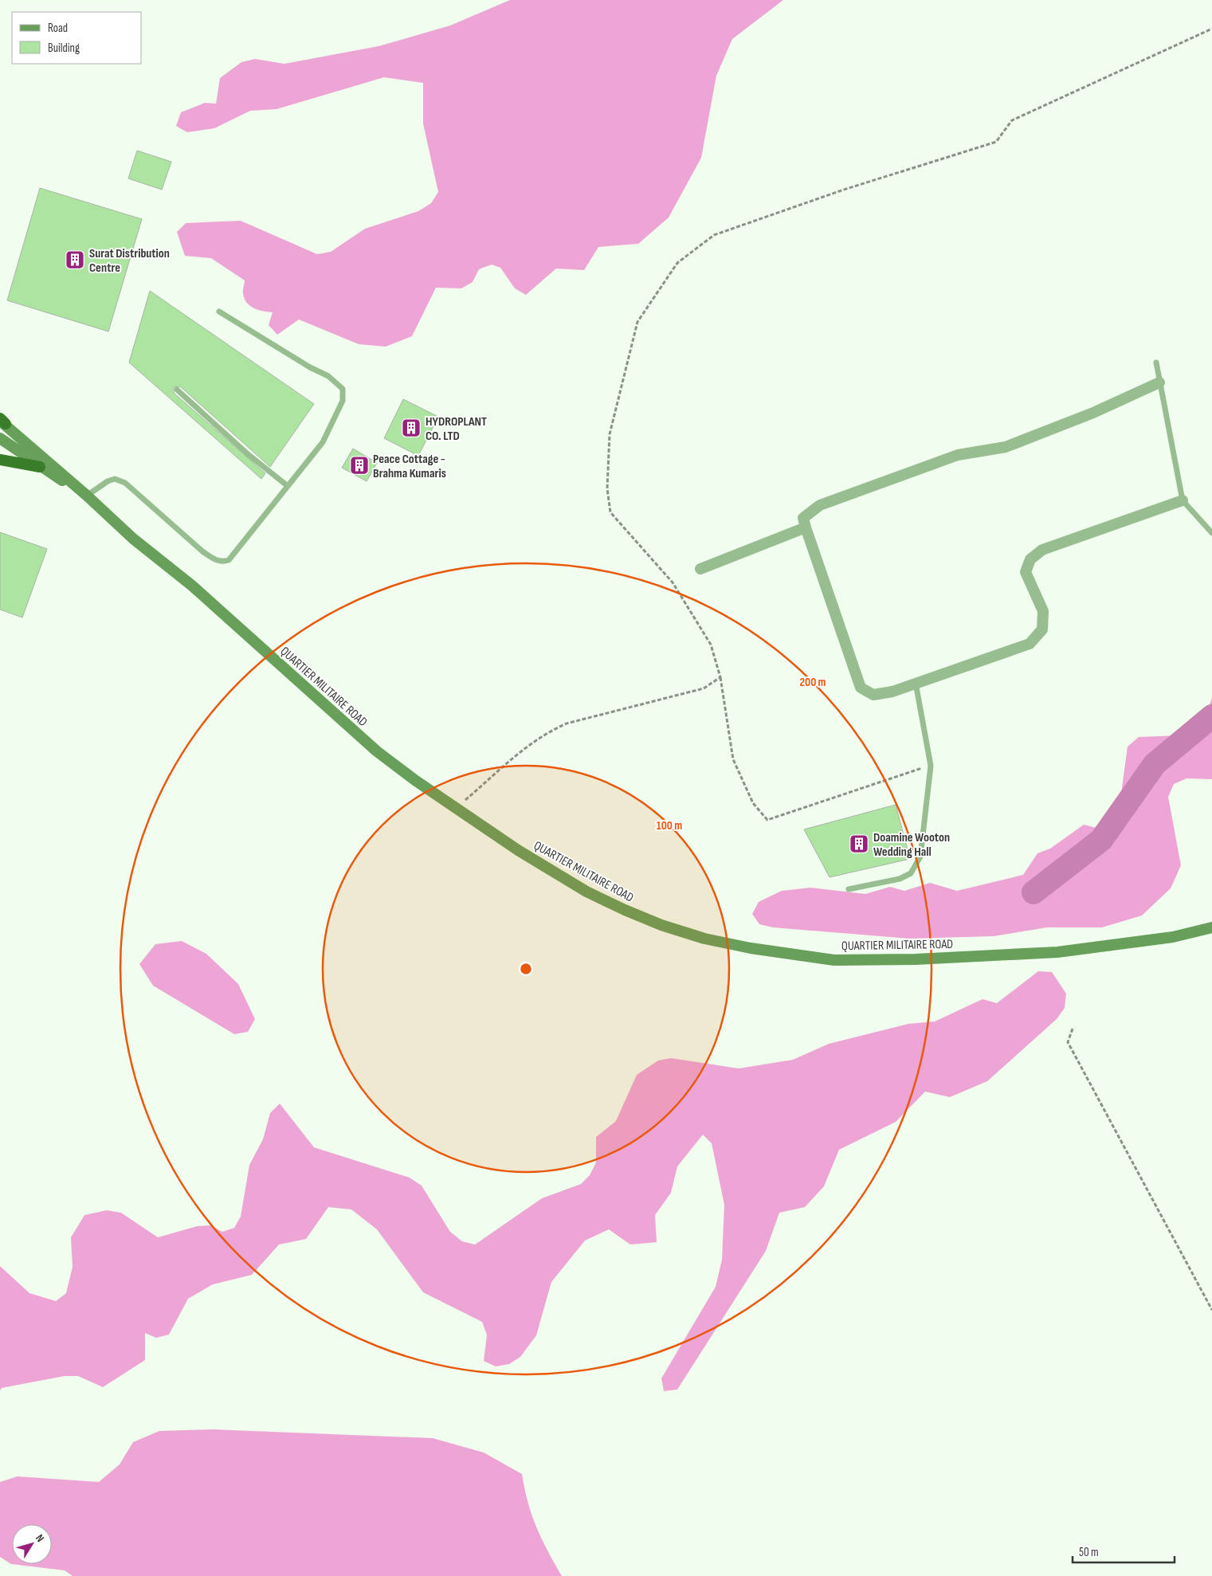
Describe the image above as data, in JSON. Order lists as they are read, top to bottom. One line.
{"streets":{"main road":["QUARTIER MILITAIRE ROAD"]},"places":{"building":["Surat Distribution Centre","HYDROPLANT CO. LTD","Peace Cottage - Brahma Kumaris","Doamine Wooton Wedding Hall"]},"legend":["Road","Building"],"scale_bar":"50 m","north":"top right","rings":["200 m","100 m"]}
